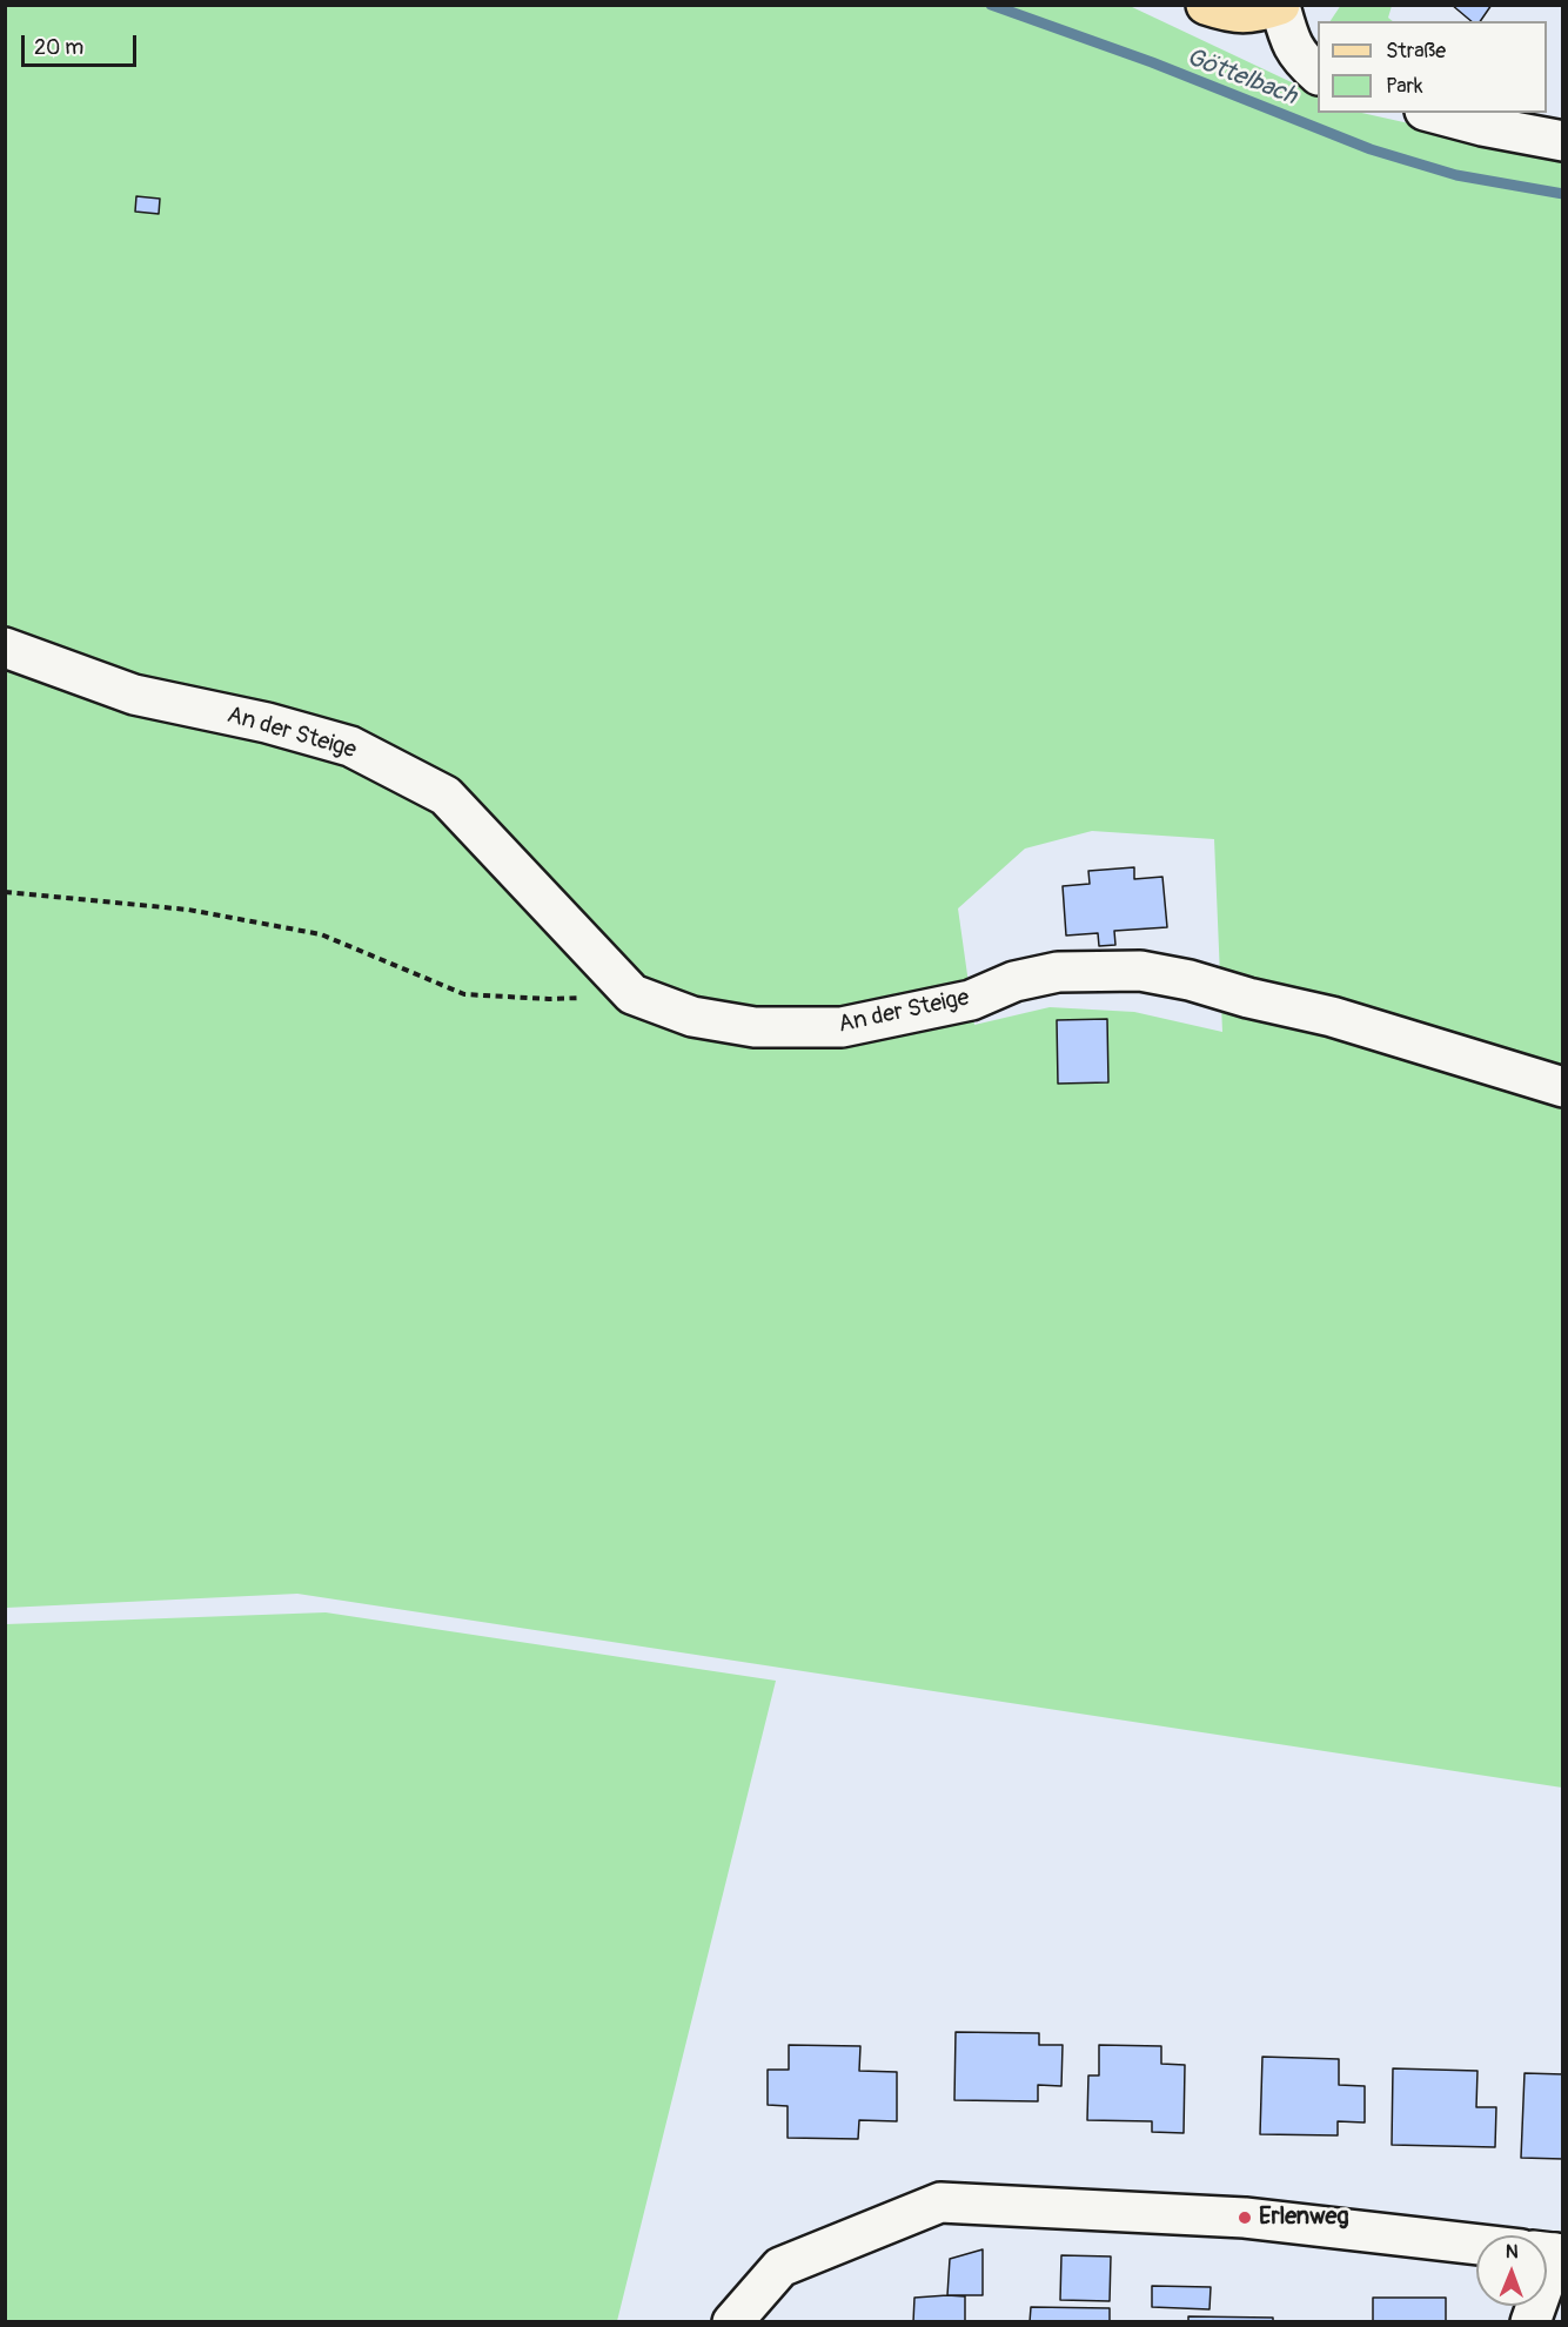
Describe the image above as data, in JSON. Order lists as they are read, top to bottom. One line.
{"streets":{"street":["An der Steige"]},"water":["Göttelbach"],"places":["Erlenweg"],"legend":["Straße","Park"],"scale_bar":"20 m","north":"top"}
